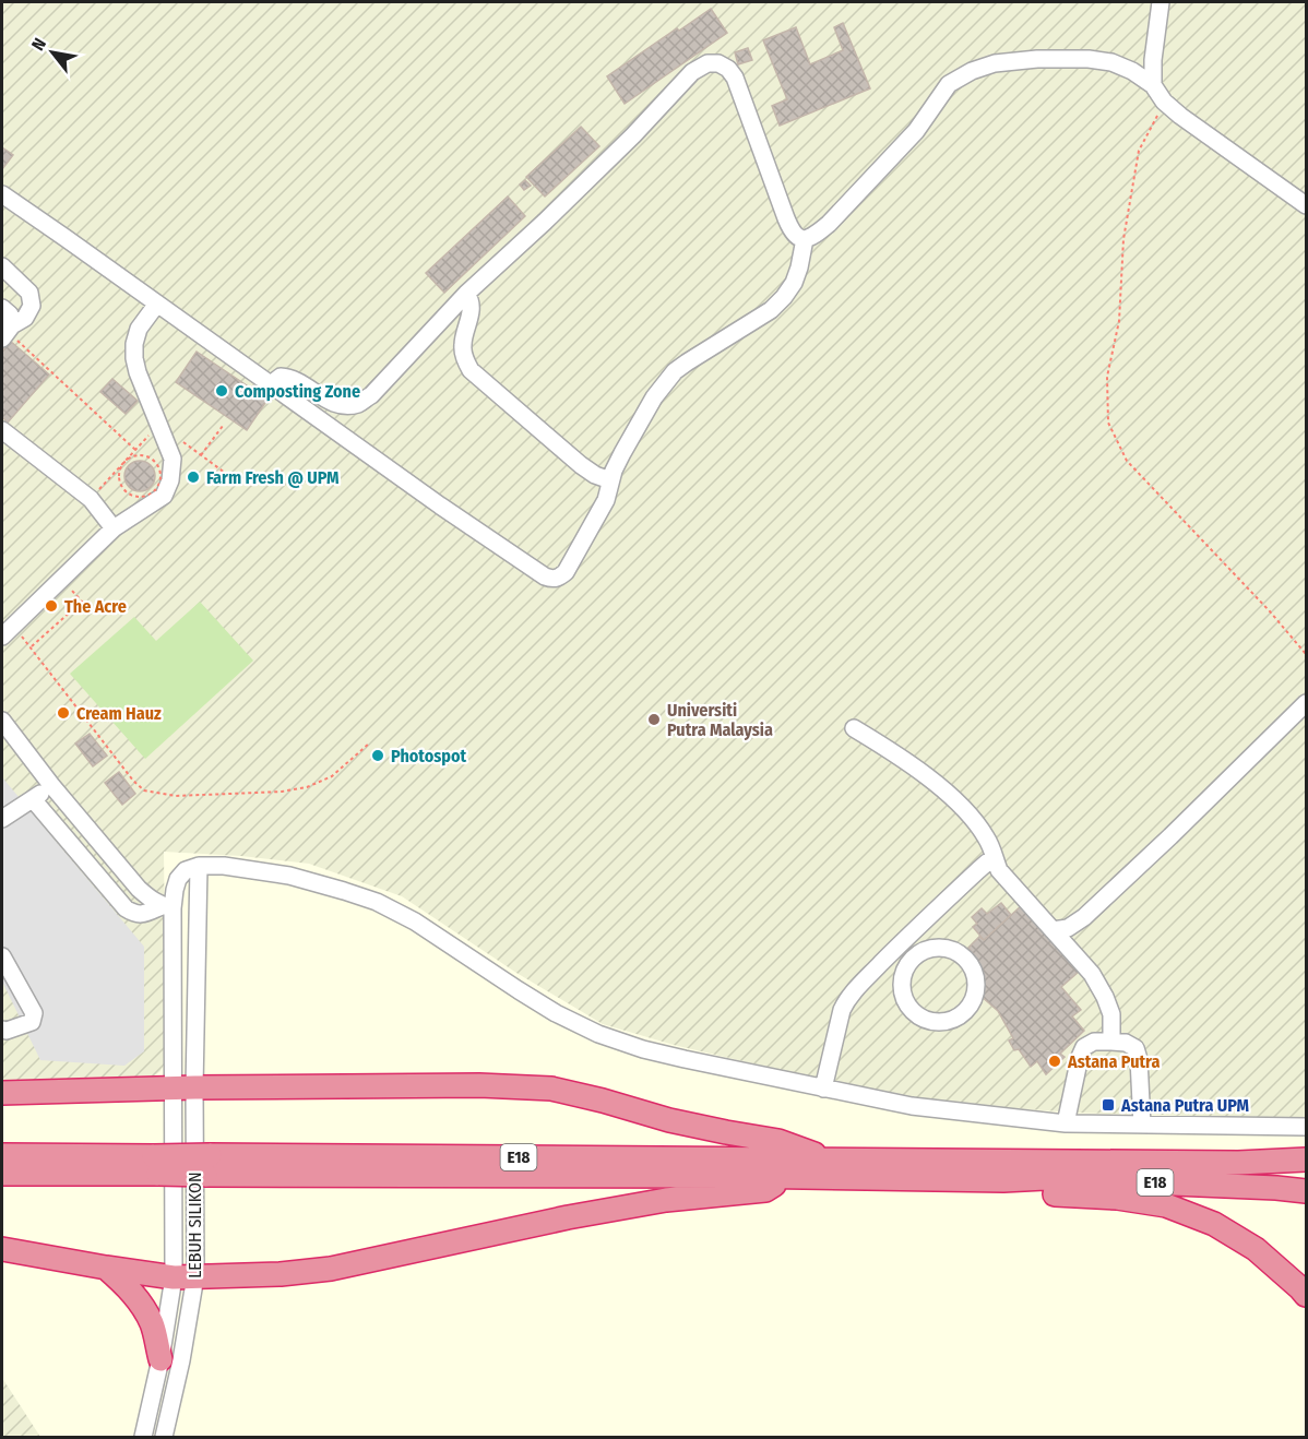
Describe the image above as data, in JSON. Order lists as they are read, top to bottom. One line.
{"streets":{"highway":["E18"],"street":["LEBUH SILIKON"]},"places":{"other":["Composting Zone","Farm Fresh @ UPM","The Acre","Cream Hauz","Universiti Putra Malaysia","Photospot","Astana Putra"],"transit":["Astana Putra UPM"]},"north":"top left"}
